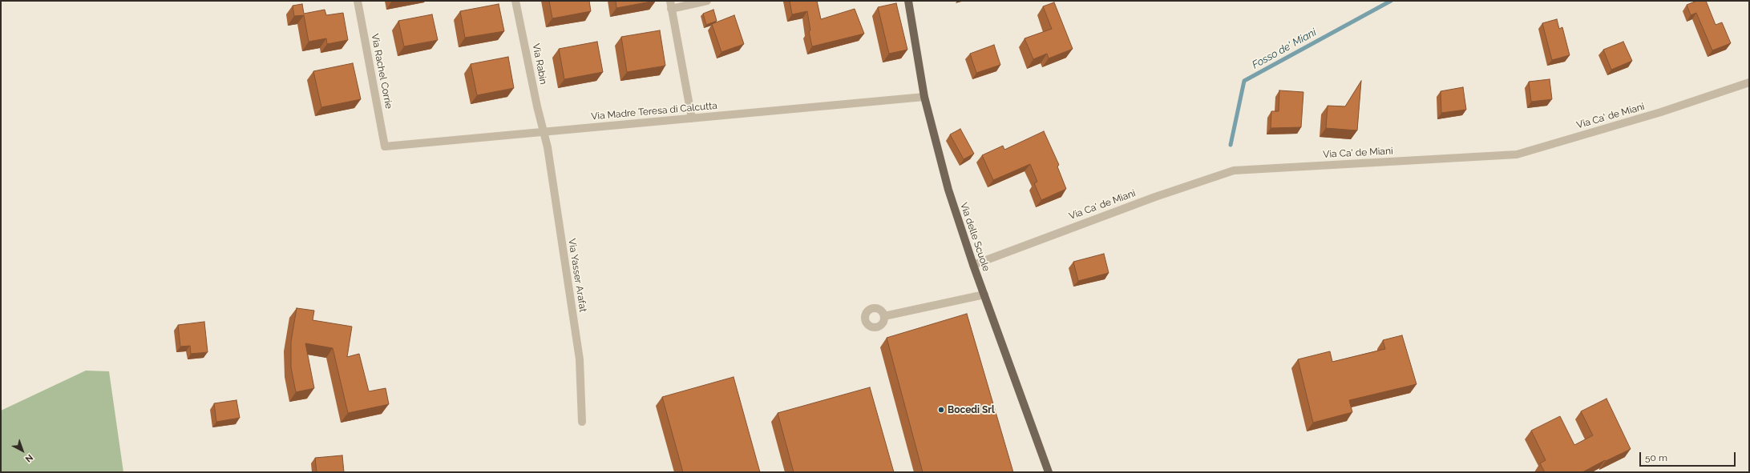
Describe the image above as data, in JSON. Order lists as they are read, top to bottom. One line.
{"streets":{"main road":["Via delle Scuole"],"street":["Via Rabin","Via Rachel Corrie","Via Madre Teresa di Calcutta","Via Ca' de Miani","Via Yasser Arafat"]},"crossings":[["Via Rabin","Via Madre Teresa di Calcutta"],["Via Rabin","Via Yasser Arafat"],["Via Rachel Corrie","Via Madre Teresa di Calcutta"],["Via Madre Teresa di Calcutta","Via delle Scuole"],["Via Madre Teresa di Calcutta","Via Yasser Arafat"],["Via Ca' de Miani","Via delle Scuole"]],"water":["Fosso de' Miani"],"places":["Bocedi Srl"],"scale_bar":"50 m","north":"bottom right"}
